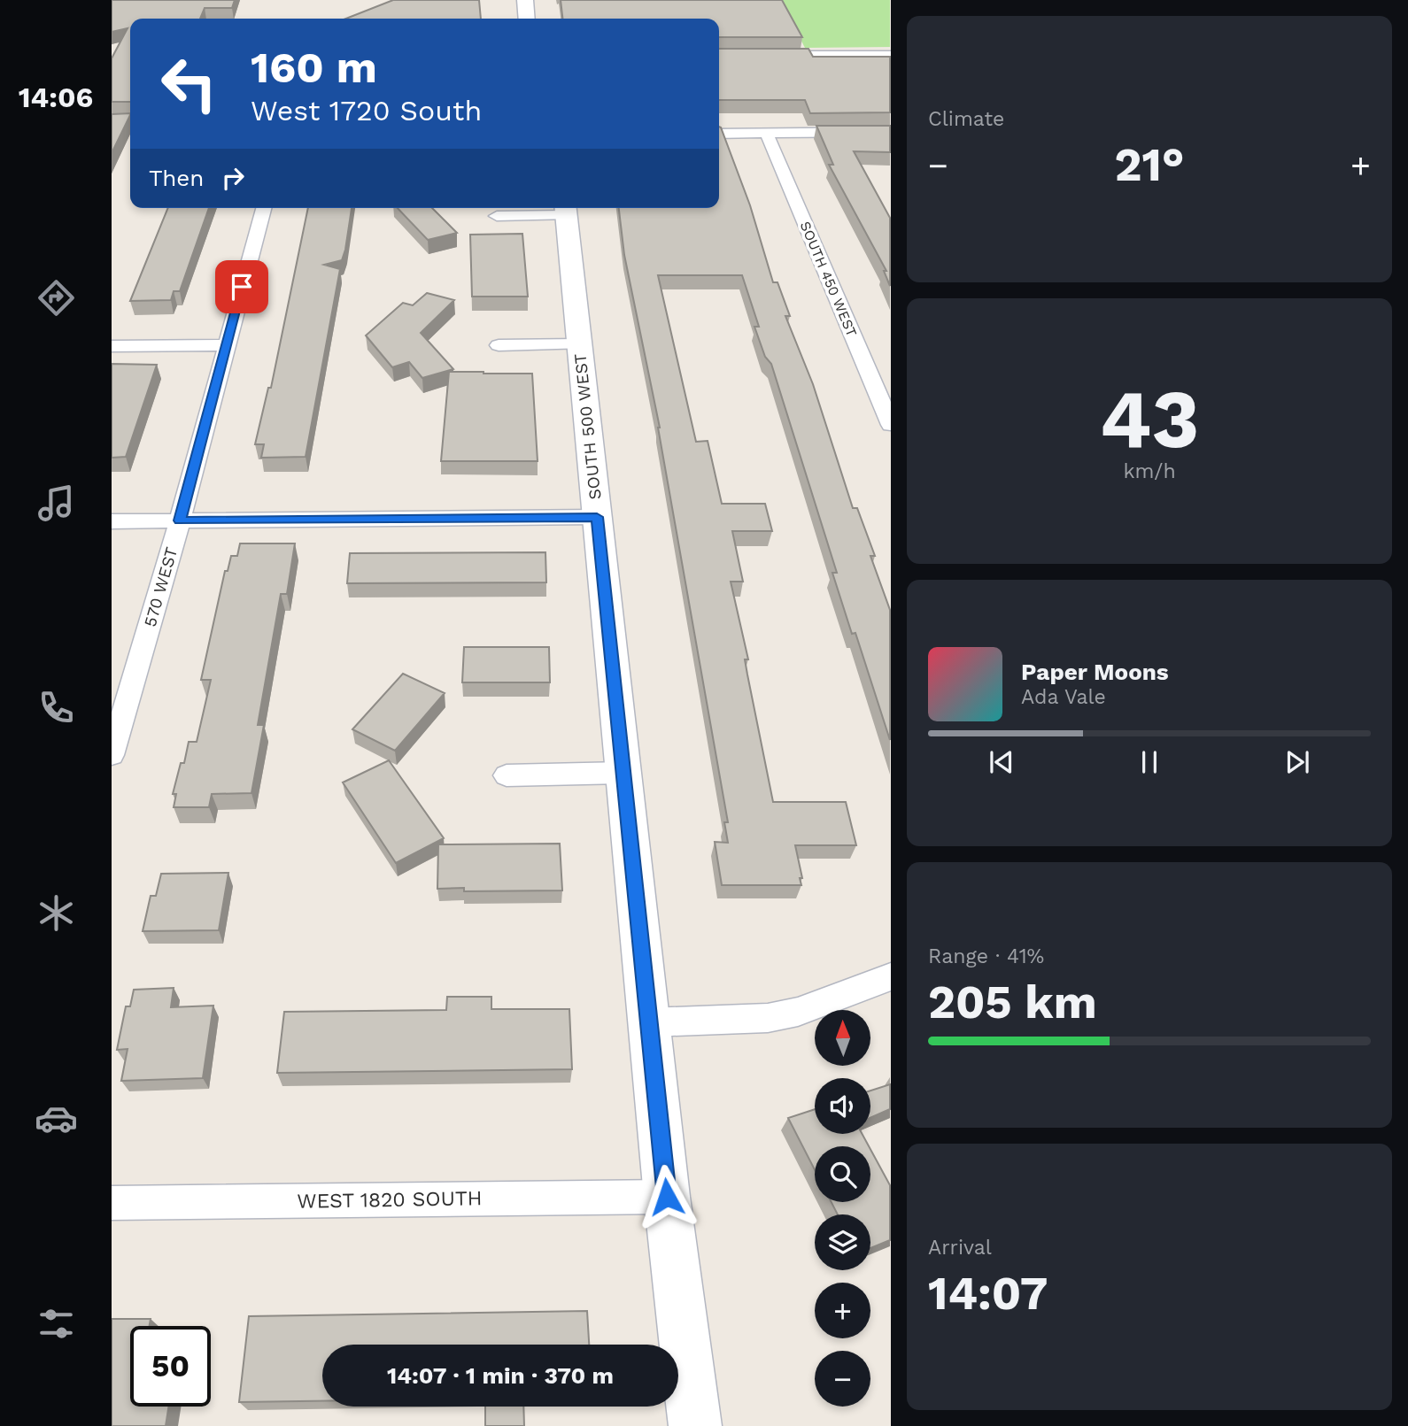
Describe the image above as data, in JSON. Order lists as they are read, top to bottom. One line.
{"streets":{"main road":["SOUTH 500 WEST"],"street":["SOUTH 450 WEST","570 WEST","WEST 1820 SOUTH"]},"crossings":[["SOUTH 500 WEST","WEST 1820 SOUTH"]],"north":"top","page":{"tabs":"14:06","tile":["Climate",["43","km/h"],["Range · 41%","205 km"],["Arrival","14:07"]],"turn":["160 m","West 1720 South"],"heat":["−","21°","+"],"then":"Then","song":["Paper Moons","Ada Vale"],"map_buttons":["+","−"],"limit":"50","trip":"14:07 · 1 min · 370 m"}}
